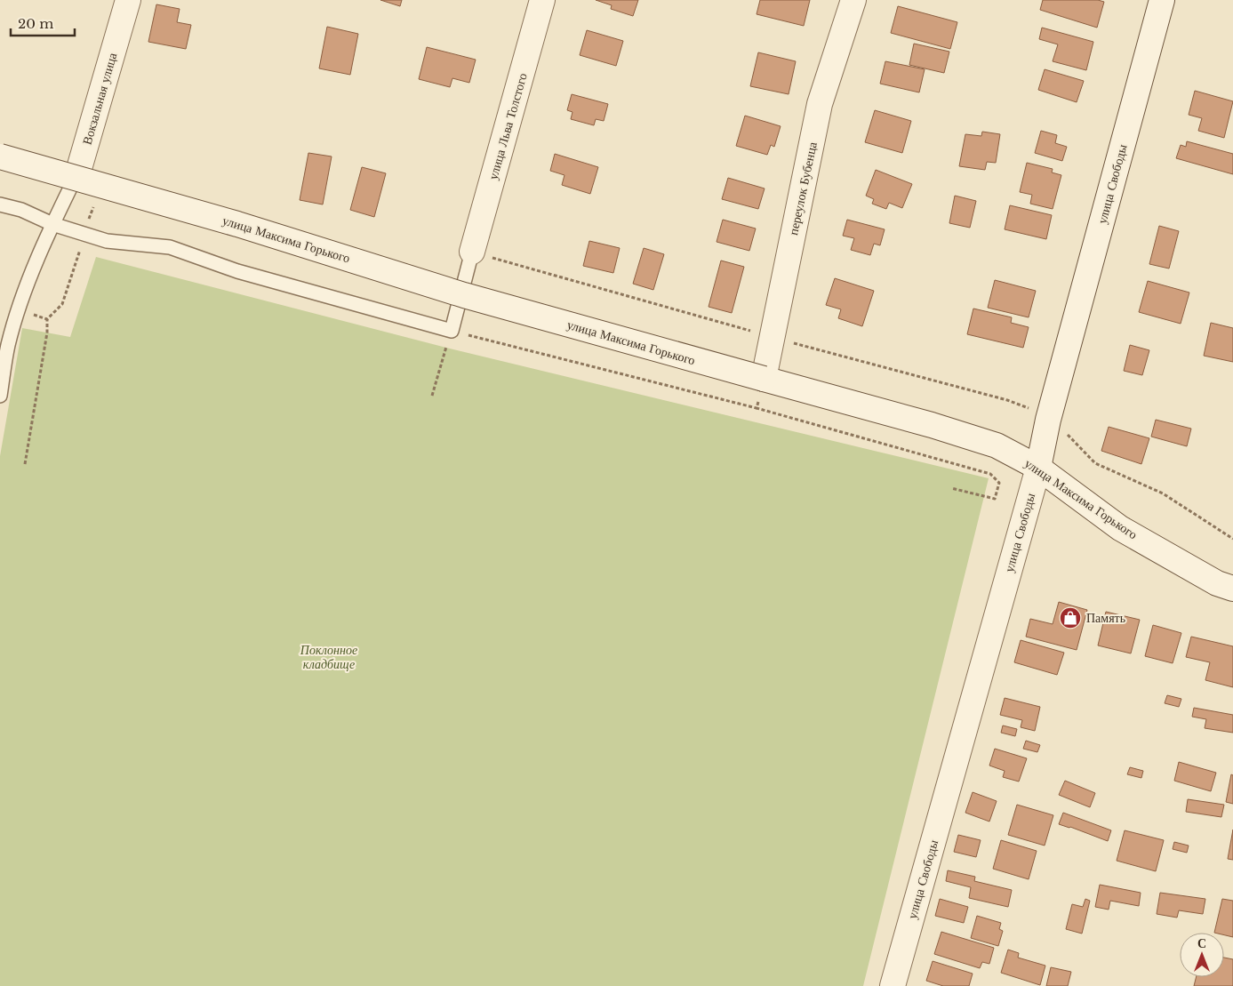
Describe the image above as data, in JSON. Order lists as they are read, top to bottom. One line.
{"streets":{"street":["Вокзальная улица","улица Льва Толстого","улица Свободы","переулок Бубенца","улица Максима Горького"]},"crossings":[["улица Свободы","улица Максима Горького"],["переулок Бубенца","улица Максима Горького"]],"parks":["Поклонное кладбище"],"places":{"shop":["Память"]},"scale_bar":"20 m","north":"top"}
